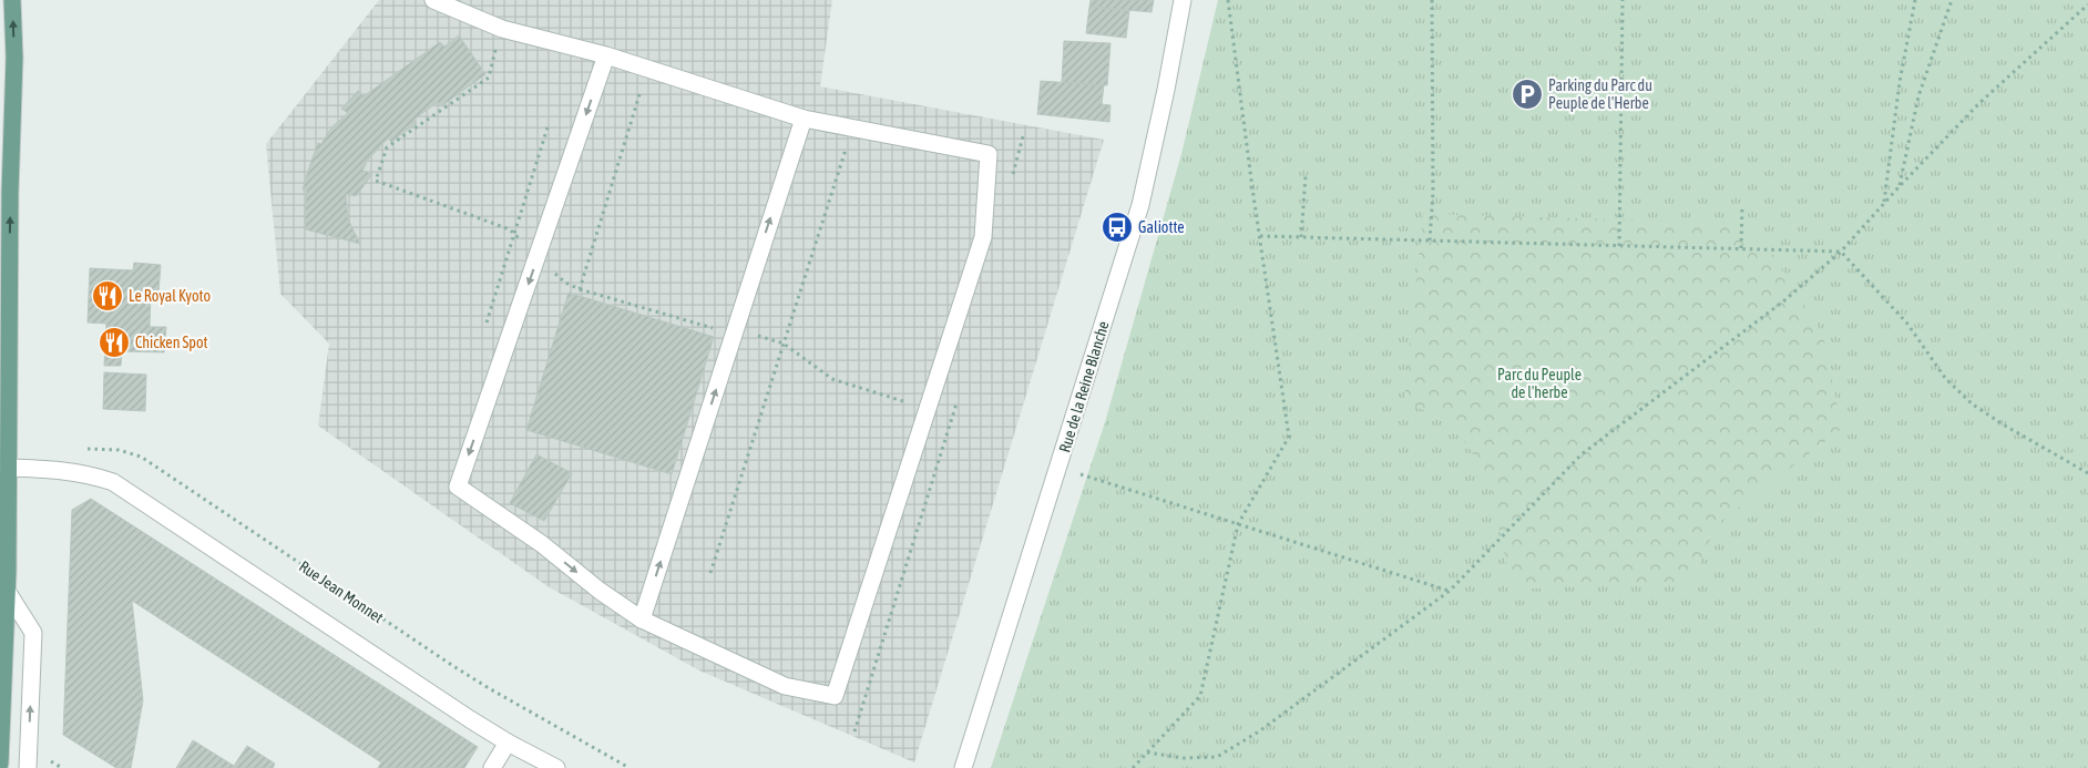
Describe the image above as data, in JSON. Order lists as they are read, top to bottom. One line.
{"streets":{"street":["Rue de la Reine Blanche"],"path":["Rue Jean Monnet"]},"parks":["Parc du Peuple de l'herbe"],"places":{"parking":["Parking du Parc du Peuple de l'Herbe"],"bus stop":["Galiotte"],"restaurant":["Le Royal Kyoto","Chicken Spot"]}}
